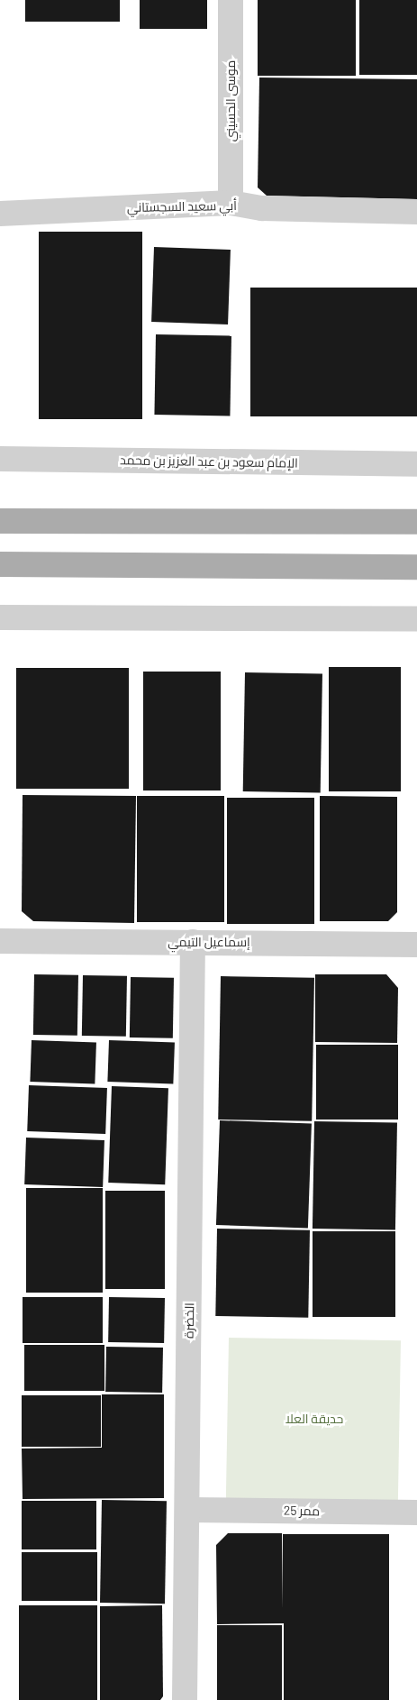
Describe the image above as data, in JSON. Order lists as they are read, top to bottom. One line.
{"streets":{"street":["موسى الحسيني","أبي سعيد السجستاني","الإمام سعود بن عبد العزيز بن محمد","إسماعيل التيمي","الخضرة","ممر 25"]},"crossings":[["موسى الحسيني","أبي سعيد السجستاني"],["إسماعيل التيمي","الخضرة"],["الخضرة","ممر 25"]],"parks":["حديقة العلا"]}
